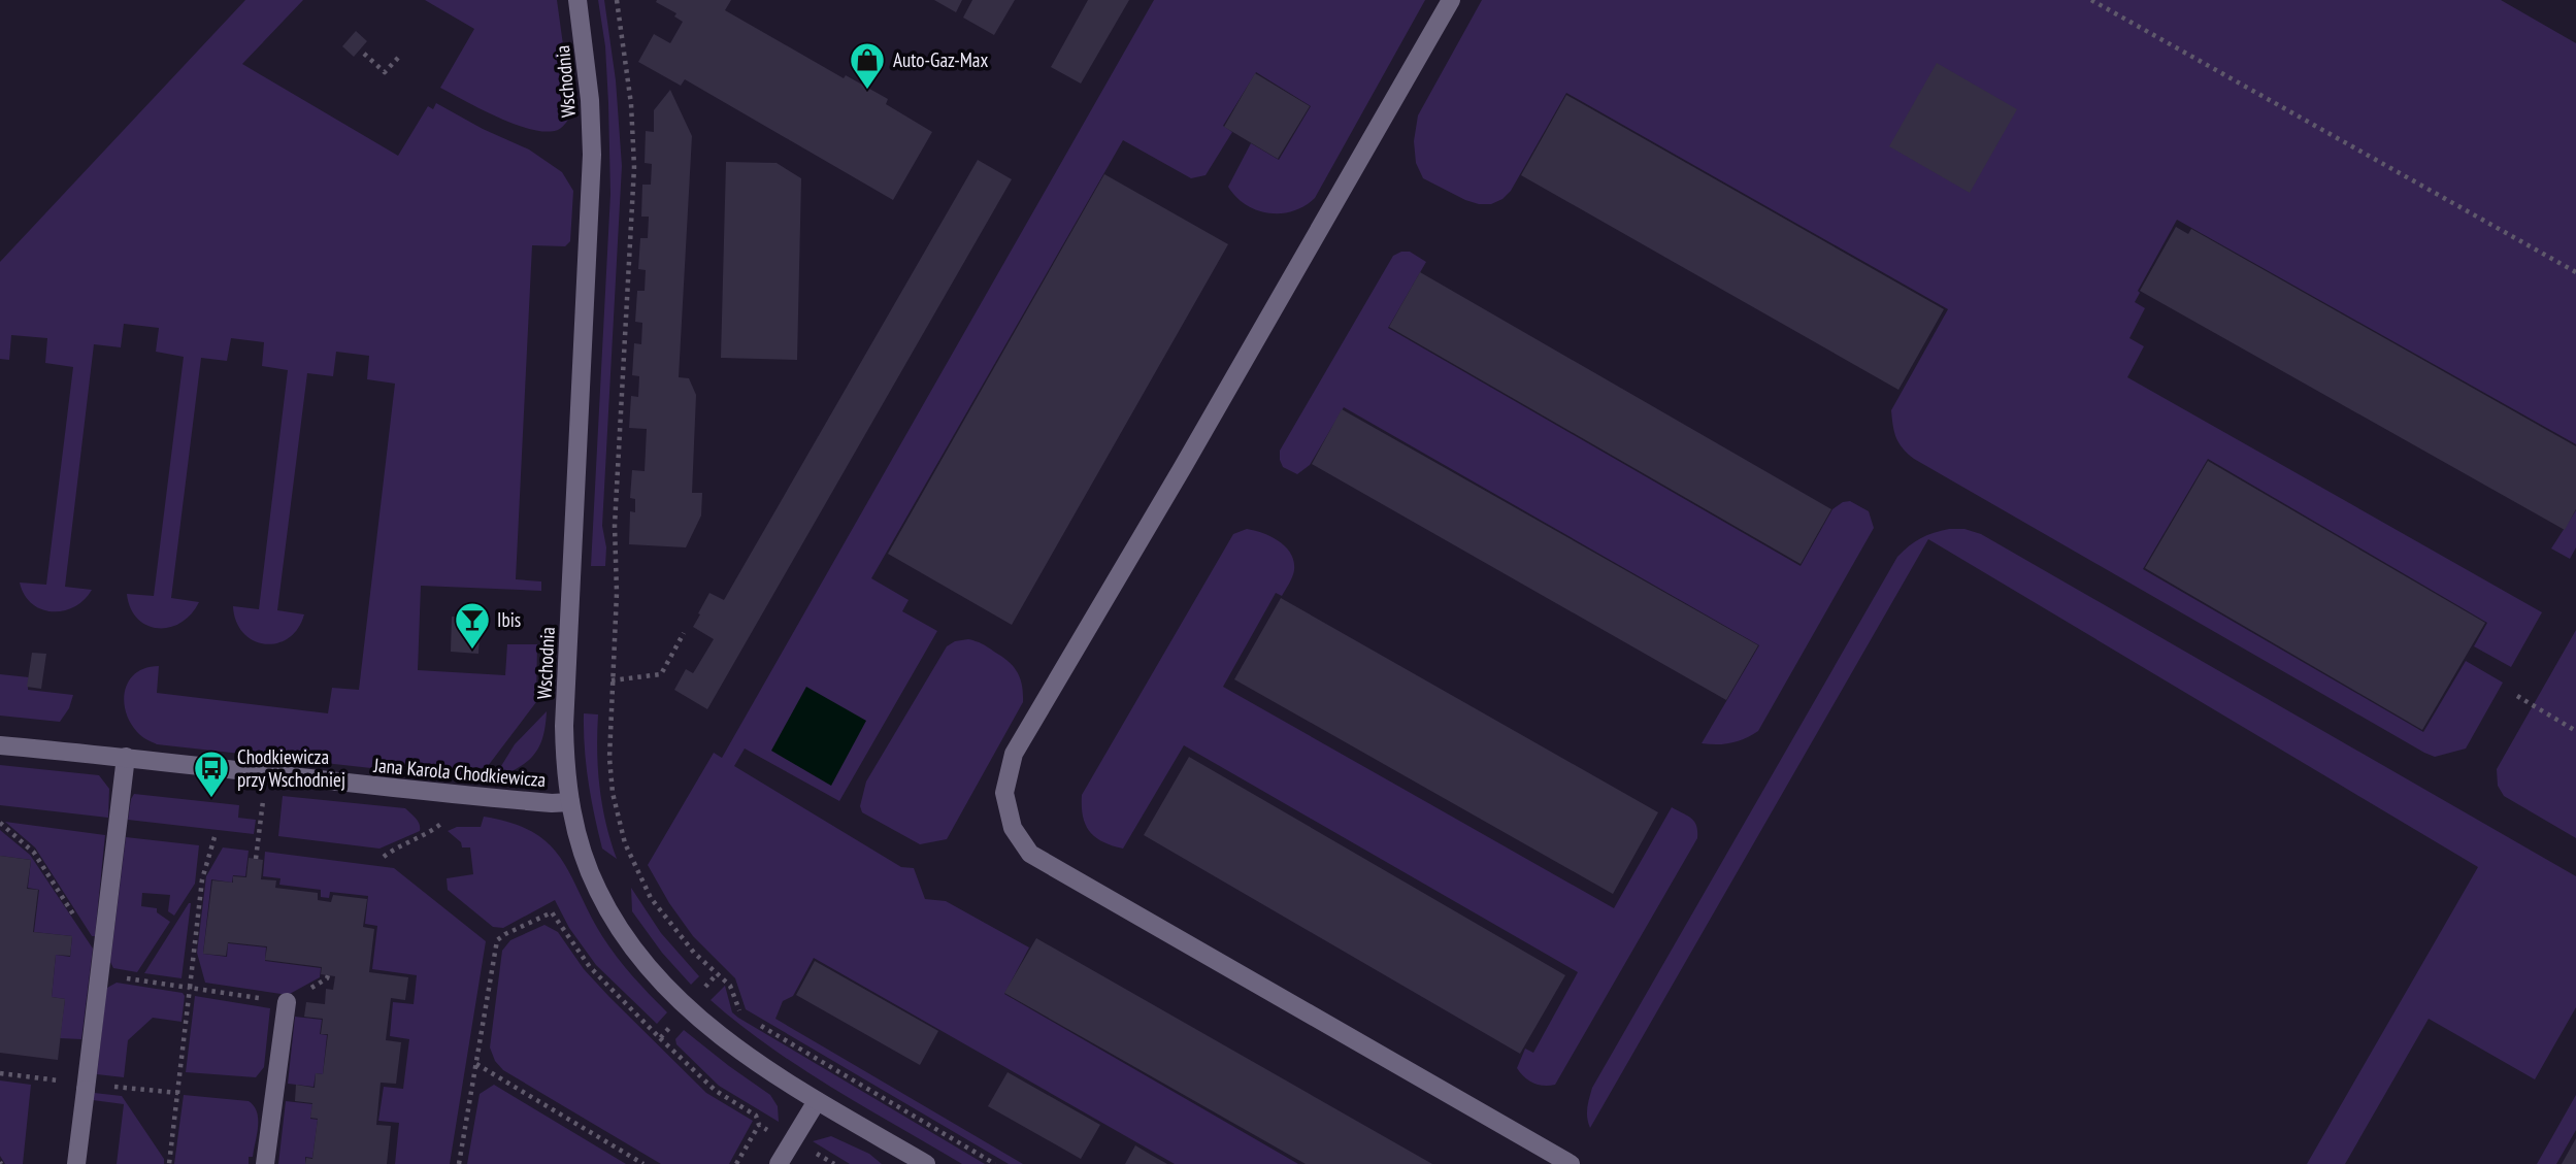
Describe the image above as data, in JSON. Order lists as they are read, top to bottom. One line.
{"streets":{"street":["Wschodnia","Jana Karola Chodkiewicza"]},"crossings":[["Wschodnia","Jana Karola Chodkiewicza"]],"places":{"shop":["Auto-Gaz-Max"],"bar":["Ibis"],"bus stop":["Chodkiewicza przy Wschodniej"]}}
